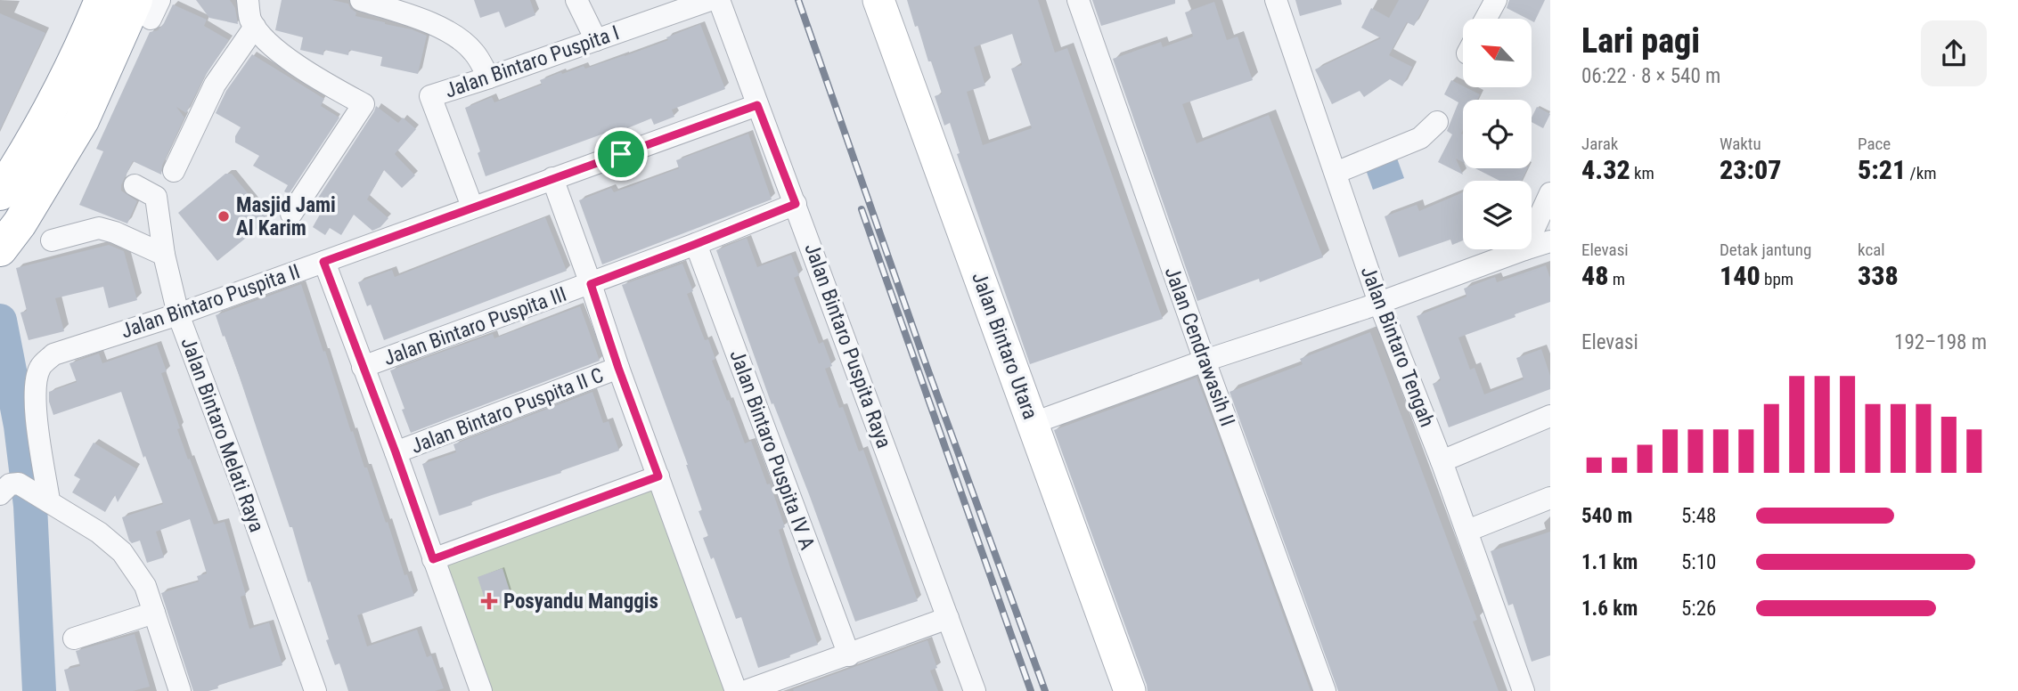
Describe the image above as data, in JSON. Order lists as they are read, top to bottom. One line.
{"streets":{"main road":["Jalan Bintaro Utara"],"street":["Jalan Bintaro Puspita I","Jalan Bintaro Puspita II","Jalan Bintaro Puspita III","Jalan Bintaro Puspita Raya","Jalan Cendrawasih II","Jalan Bintaro Tengah","Jalan Bintaro Puspita II C","Jalan Bintaro Melati Raya","Jalan Bintaro Puspita IV A"]},"crossings":[["Jalan Bintaro Puspita I","Jalan Bintaro Puspita II"],["Jalan Bintaro Puspita II","Jalan Bintaro Puspita Raya"],["Jalan Bintaro Puspita II","Jalan Bintaro Melati Raya"],["Jalan Bintaro Puspita III","Jalan Bintaro Puspita Raya"],["Jalan Bintaro Puspita III","Jalan Bintaro Puspita IV A"]],"places":{"other":["Masjid Jami Al Karim"],"health":["Posyandu Manggis"]},"north":"top left","page":{"heading":["Lari pagi","06:22 · 8 × 540 m"],"stats":[["Jarak","4.32 km"],["Waktu","23:07"],["Pace","5:21 /km"],["Elevasi","48 m"],["Detak jantung","140 bpm"],["kcal","338"]],"chart":["Elevasi","192–198 m"],"list":[{"name":"540 m","note":"5:48"},{"name":"1.1 km","note":"5:10"},{"name":"1.6 km","note":"5:26"}]}}
